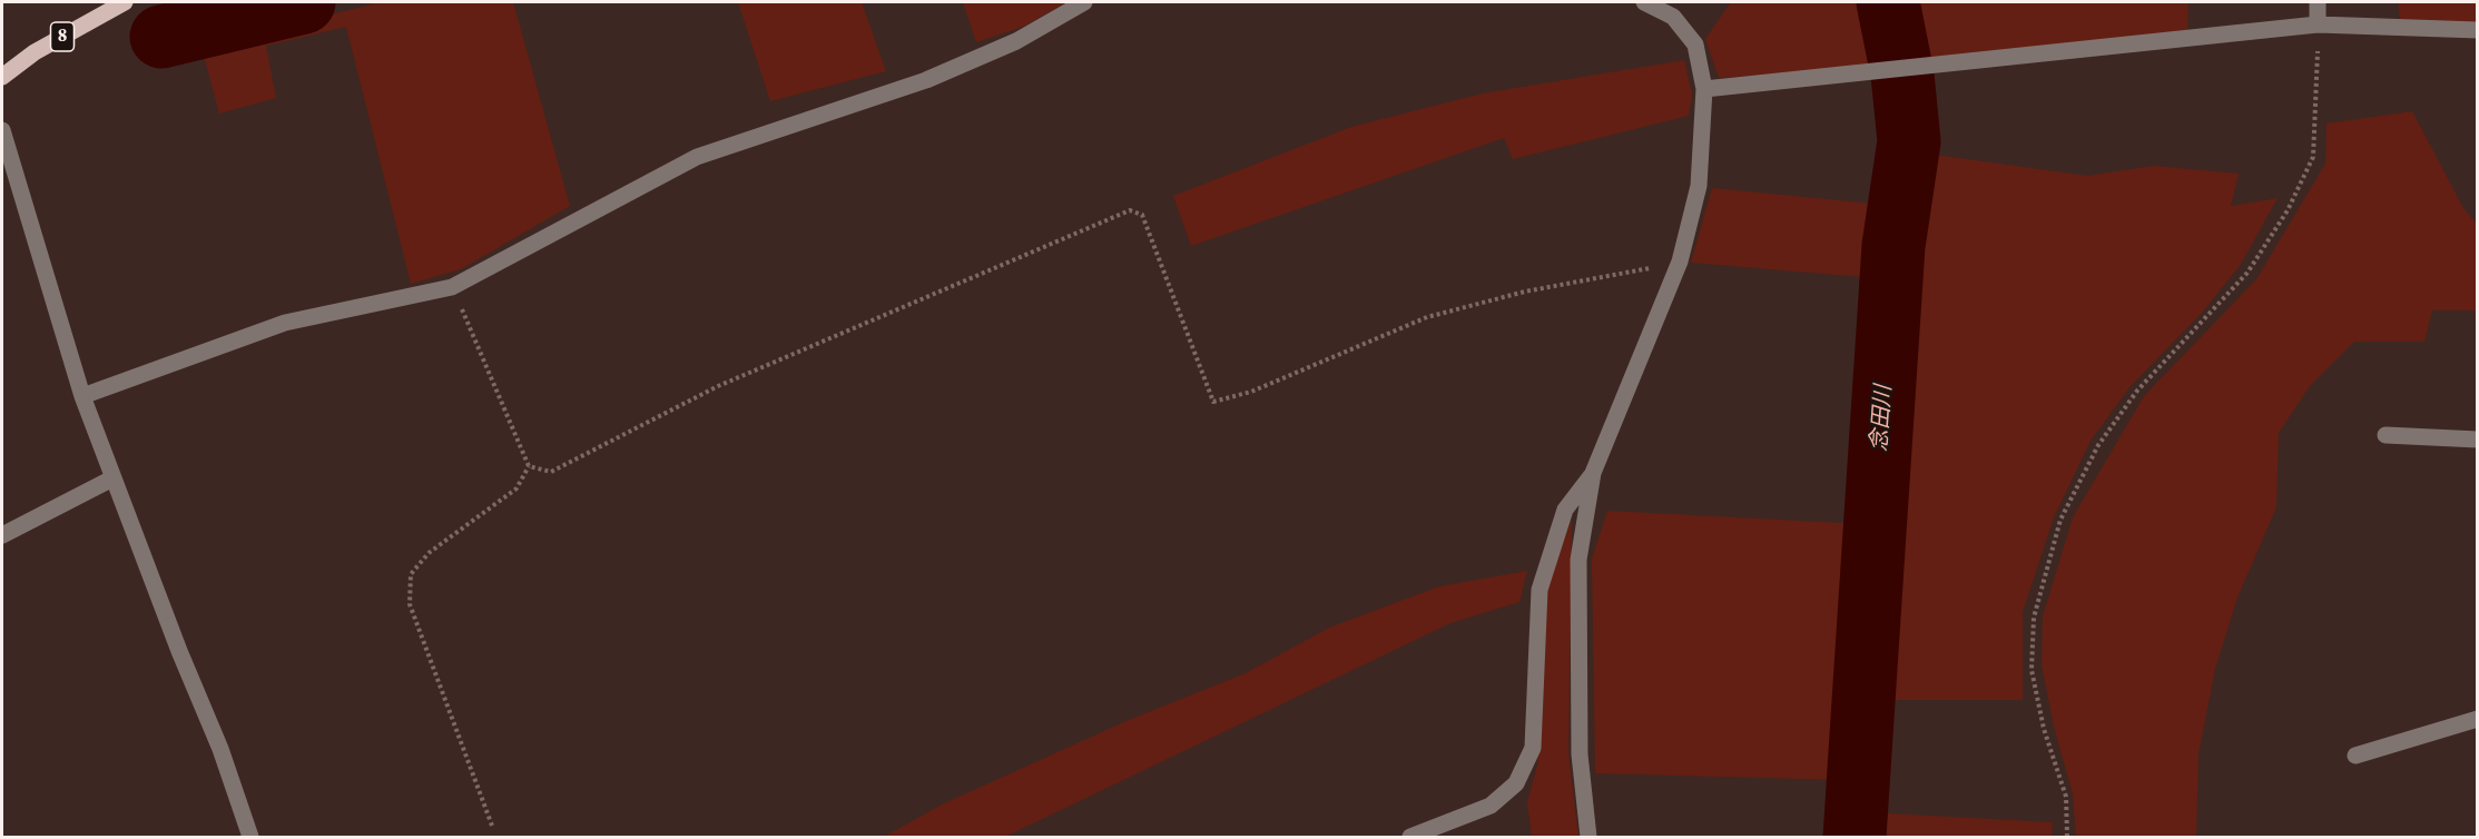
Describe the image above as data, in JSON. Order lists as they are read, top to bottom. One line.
{"streets":{"main road":["8"]},"water":["念田川"]}
